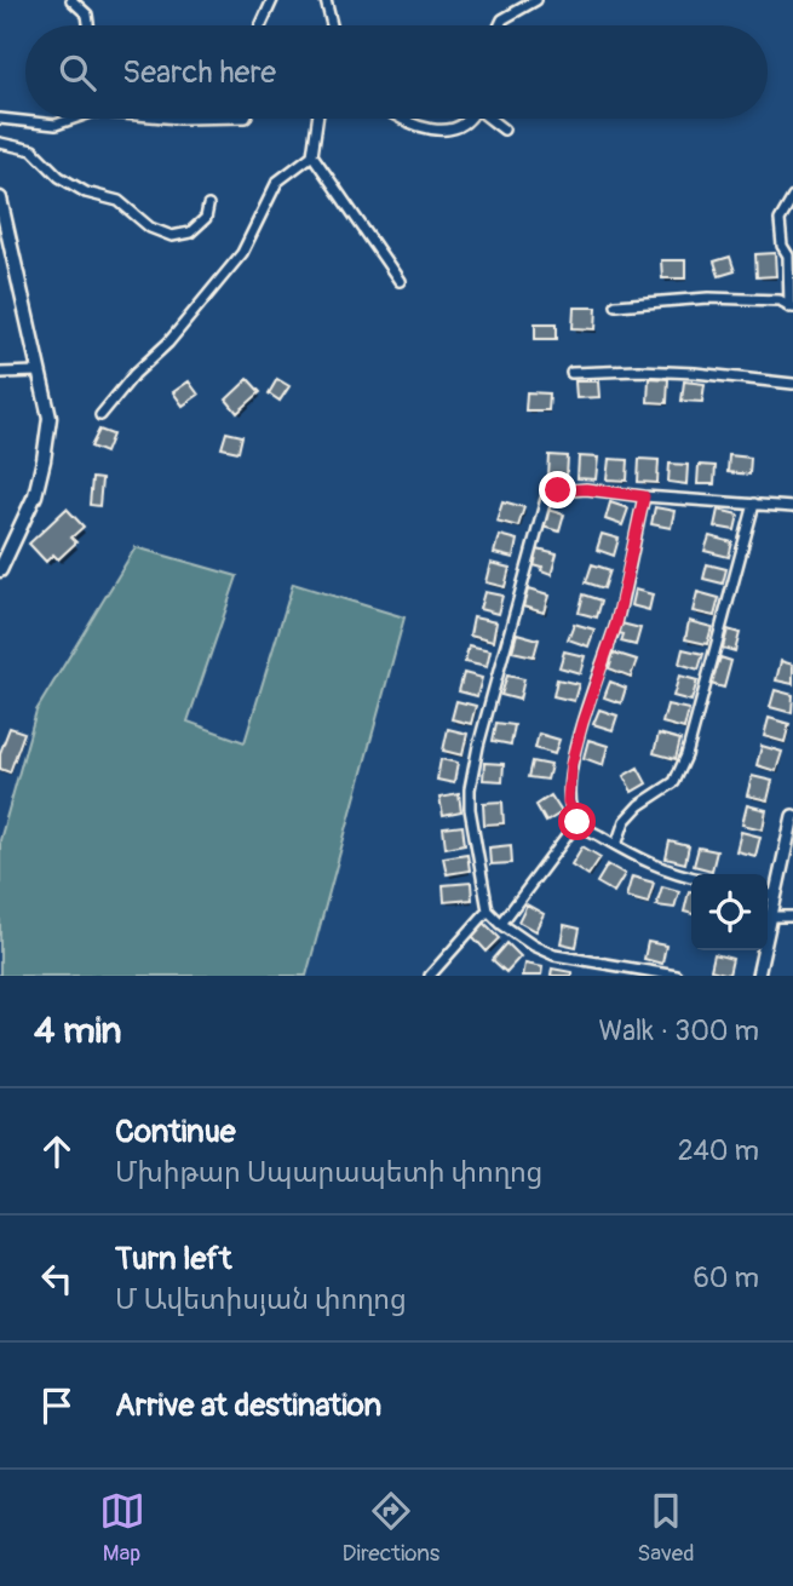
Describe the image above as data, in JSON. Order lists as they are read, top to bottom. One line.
{"page":{"search":"Search here","heading":["4 min","Walk · 300 m"],"list":[["Continue","Մխիթար Սպարապետի փողոց","240 m"],["Turn left","Մ Ավետիսյան փողոց","60 m"],"Arrive at destination"],"nav":["Map","Directions","Saved"]}}
